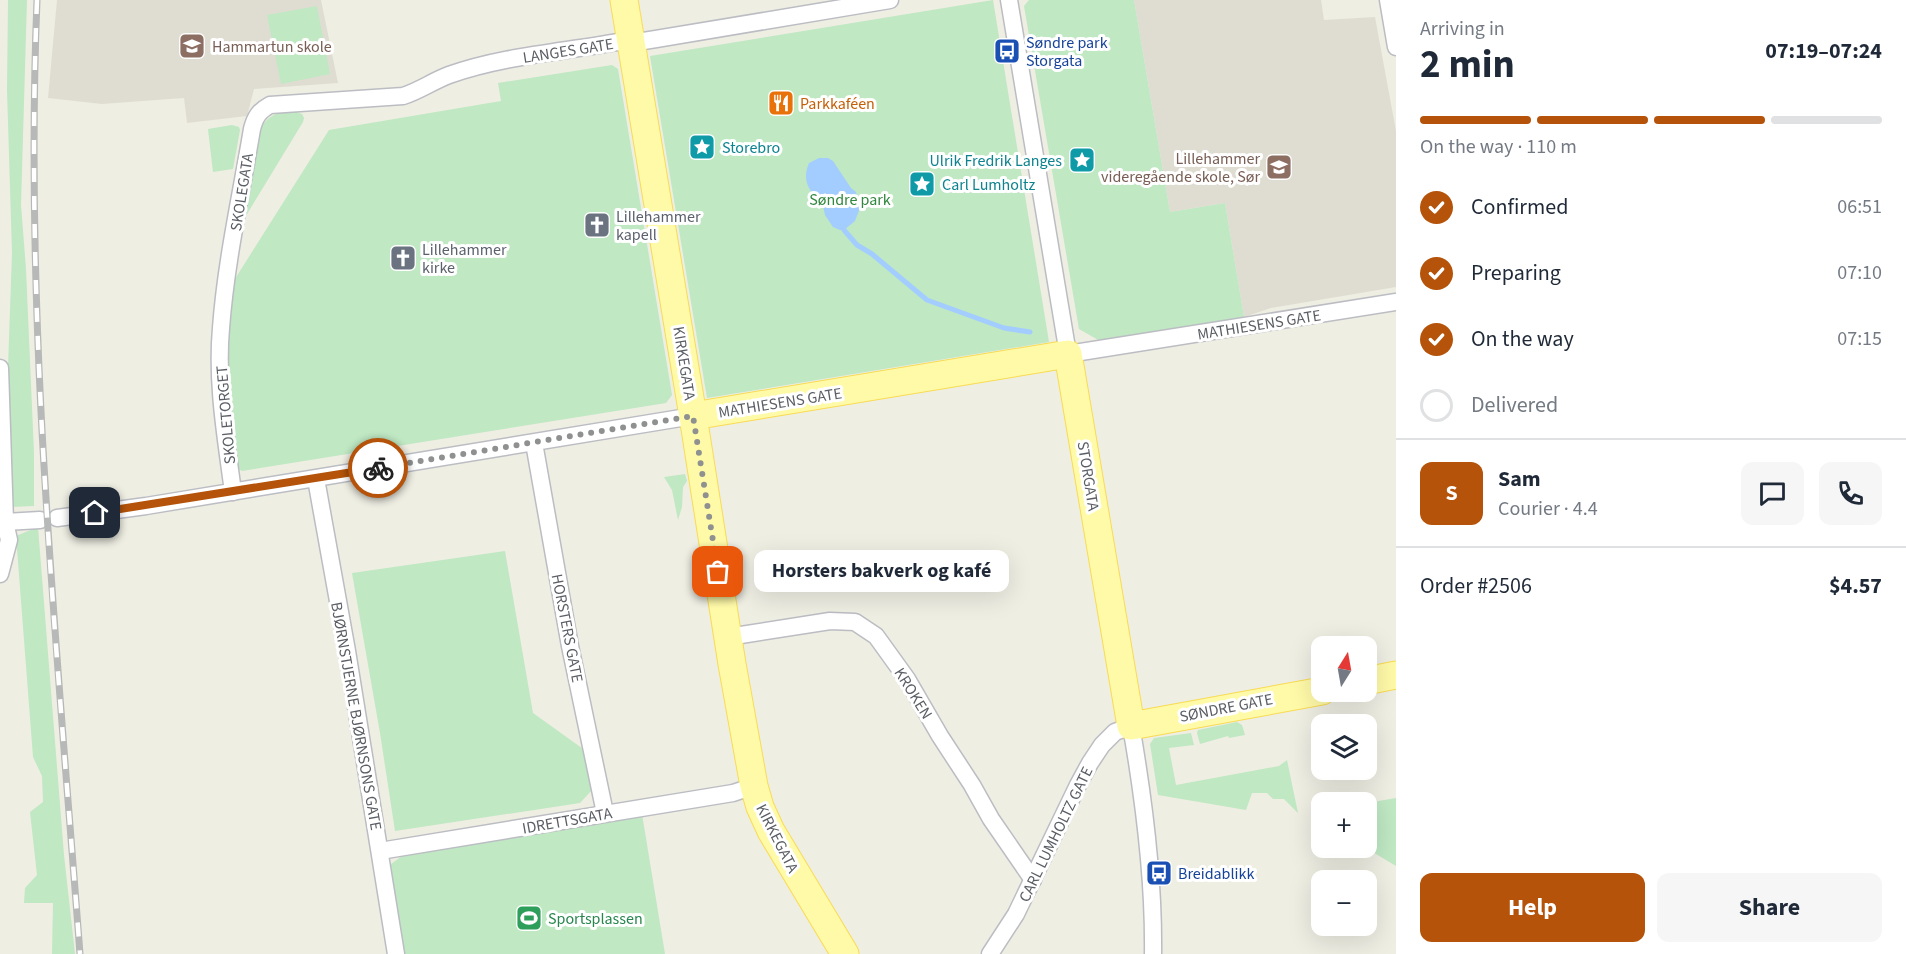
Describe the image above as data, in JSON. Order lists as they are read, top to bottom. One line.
{"streets":{"main road":["MATHIESENS GATE","KIRKEGATA","STORGATA","SØNDRE GATE"],"street":["LANGES GATE","SKOLEGATA","SKOLETORGET","HORSTERS GATE","KROKEN","BJØRNSTJERNE BJØRNSONS GATE","IDRETTSGATA","CARL LUMHOLTZ GATE"]},"crossings":[["LANGES GATE","SKOLEGATA"],["LANGES GATE","KIRKEGATA"],["SKOLEGATA","SKOLETORGET"],["MATHIESENS GATE","KIRKEGATA"],["MATHIESENS GATE","SKOLETORGET"],["MATHIESENS GATE","STORGATA"],["MATHIESENS GATE","HORSTERS GATE"],["MATHIESENS GATE","BJØRNSTJERNE BJØRNSONS GATE"],["KIRKEGATA","KROKEN"],["KIRKEGATA","IDRETTSGATA"],["STORGATA","SØNDRE GATE"],["STORGATA","CARL LUMHOLTZ GATE"],["HORSTERS GATE","IDRETTSGATA"],["KROKEN","CARL LUMHOLTZ GATE"],["SØNDRE GATE","CARL LUMHOLTZ GATE"],["BJØRNSTJERNE BJØRNSONS GATE","IDRETTSGATA"]],"parks":["Søndre park"],"places":{"school or university":["Hammartun skole","Lillehammer videregående skole, Sør"],"bus stop":["Søndre park Storgata","Breidablikk"],"restaurant":["Parkkaféen"],"place":["Storebro","Ulrik Fredrik Langes","Carl Lumholtz"],"church":["Lillehammer kapell","Lillehammer kirke"],"other":["Horsters bakverk og kafé"],"sports":["Sportsplassen"]},"north":"top","page":{"heading":["2 min","Arriving in","07:19–07:24"],"panel":["Sam","Courier · 4.4","Order #2506","$4.57"],"bar":"On the way · 110 m","list":[["Confirmed","06:51"],["Preparing","07:10"],["On the way","07:15"],"Delivered"],"round":"S","bubble":"Horsters bakverk og kafé","map_buttons":["+","−"],"buttons":["Help","Share"]}}
